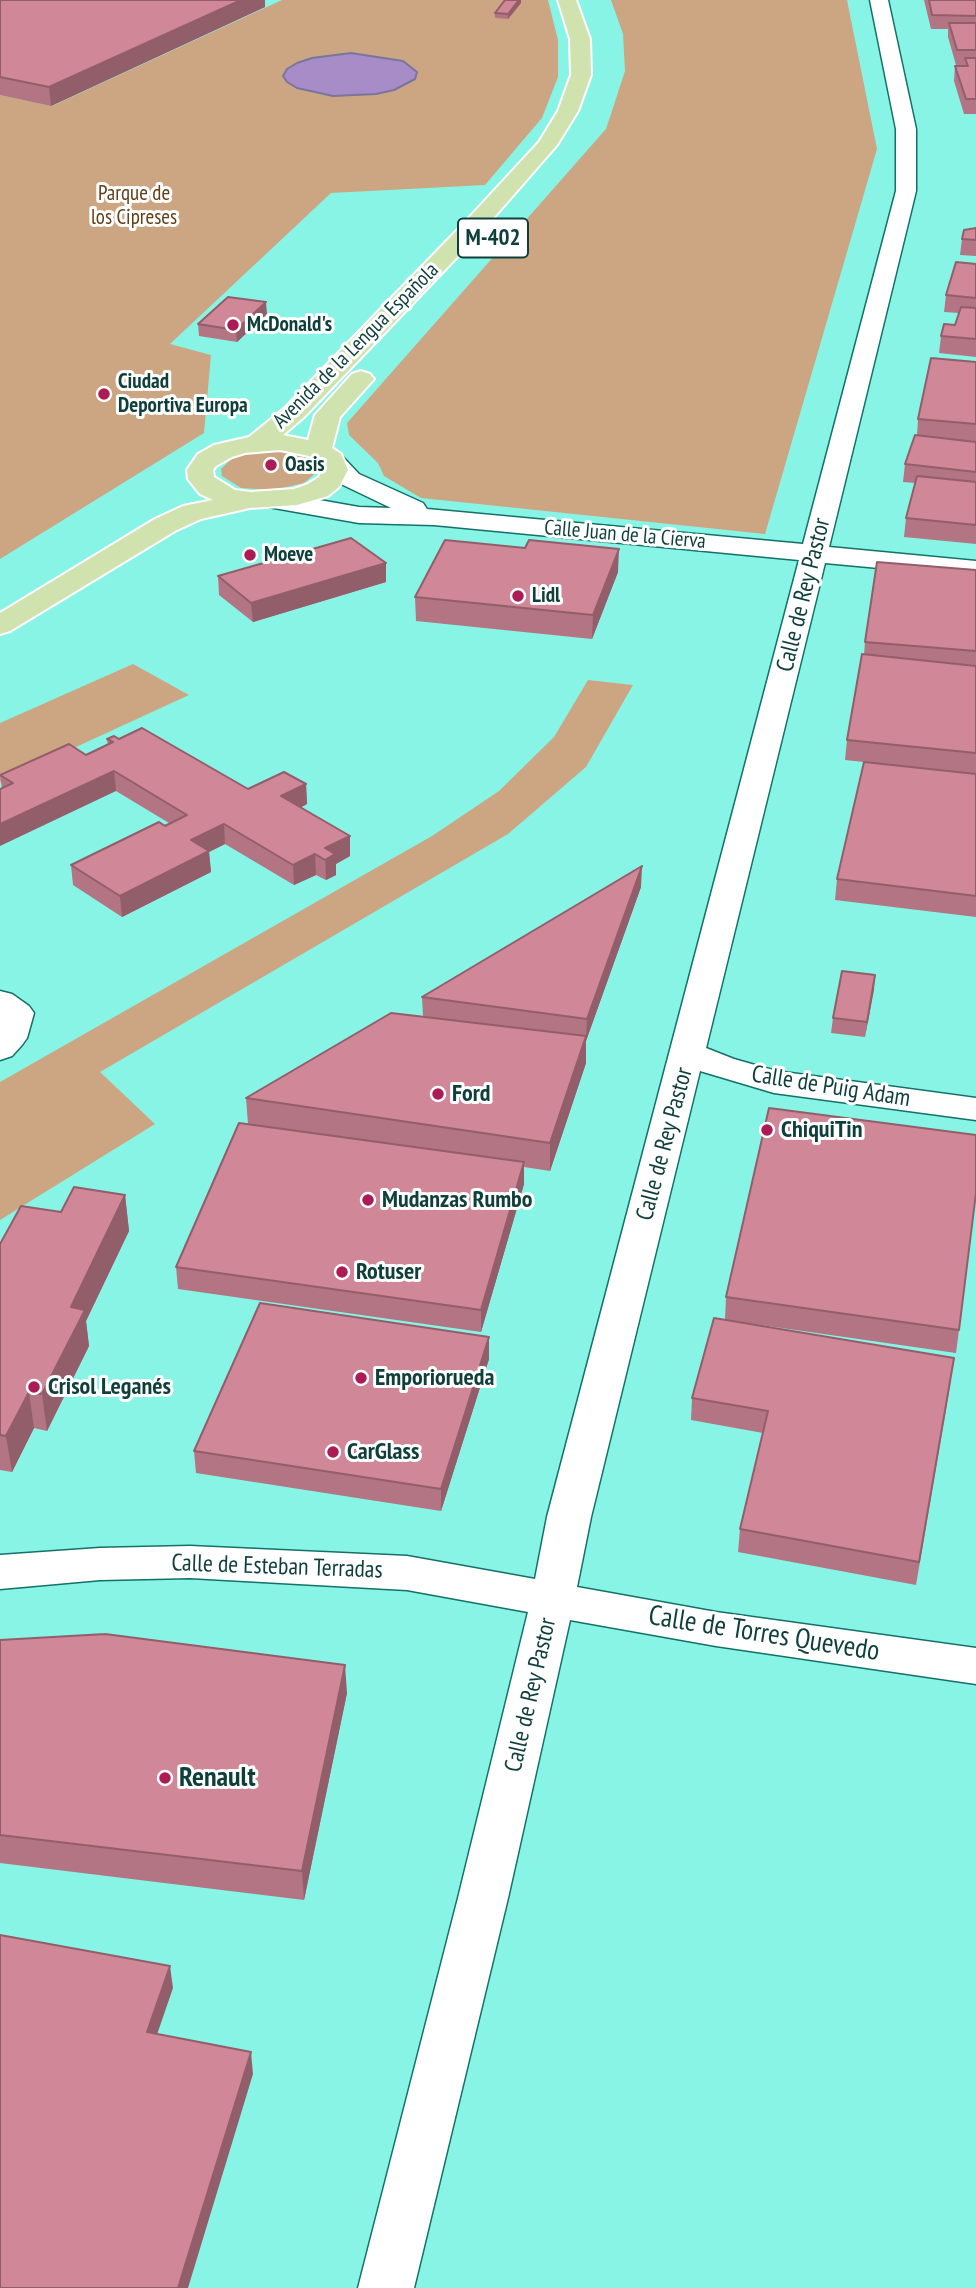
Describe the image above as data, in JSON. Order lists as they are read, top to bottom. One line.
{"streets":{"highway":["M-402","Avenida de la Lengua Española"],"street":["Calle Juan de la Cierva","Calle de Rey Pastor","Calle de Puig Adam","Calle de Esteban Terradas","Calle de Torres Quevedo"]},"crossings":[["M-402","Avenida de la Lengua Española"],["Avenida de la Lengua Española","Calle Juan de la Cierva"],["Calle Juan de la Cierva","Calle de Rey Pastor"],["Calle de Rey Pastor","Calle de Puig Adam"],["Calle de Rey Pastor","Calle de Esteban Terradas"],["Calle de Rey Pastor","Calle de Torres Quevedo"],["Calle de Esteban Terradas","Calle de Torres Quevedo"]],"parks":["Parque de los Cipreses"],"places":["McDonald's","Ciudad Deportiva Europa","Oasis","Moeve","Lidl","Ford","ChiquiTin","Mudanzas Rumbo","Rotuser","Emporiorueda","Crisol Leganés","CarGlass","Renault"]}
